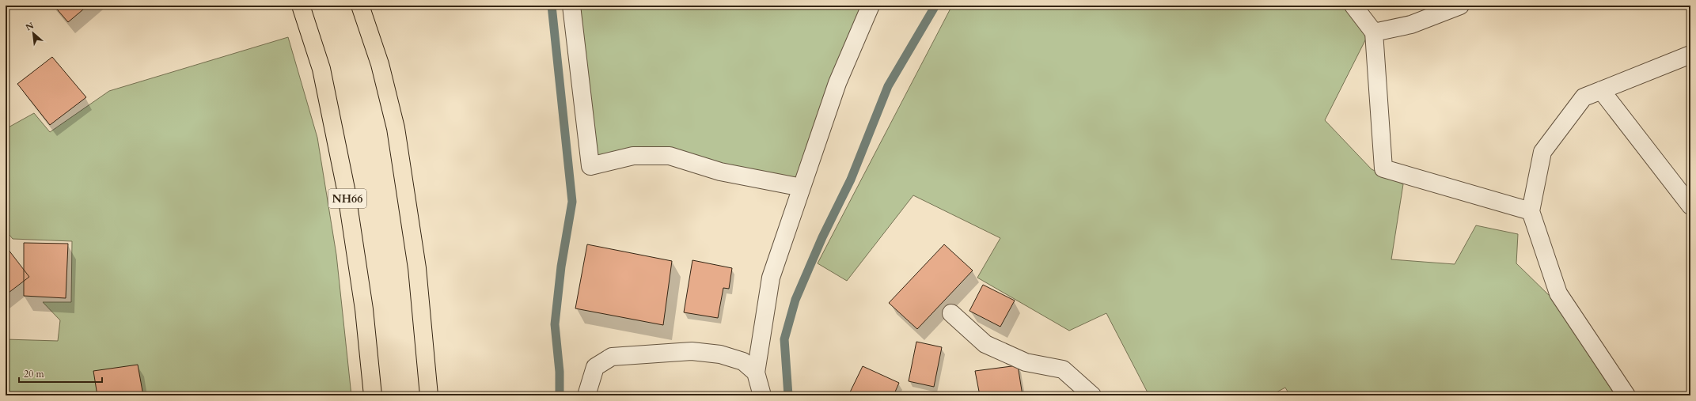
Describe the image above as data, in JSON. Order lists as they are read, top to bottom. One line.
{"streets":{"highway":["NH66"]},"scale_bar":"20 m","north":"top left"}
